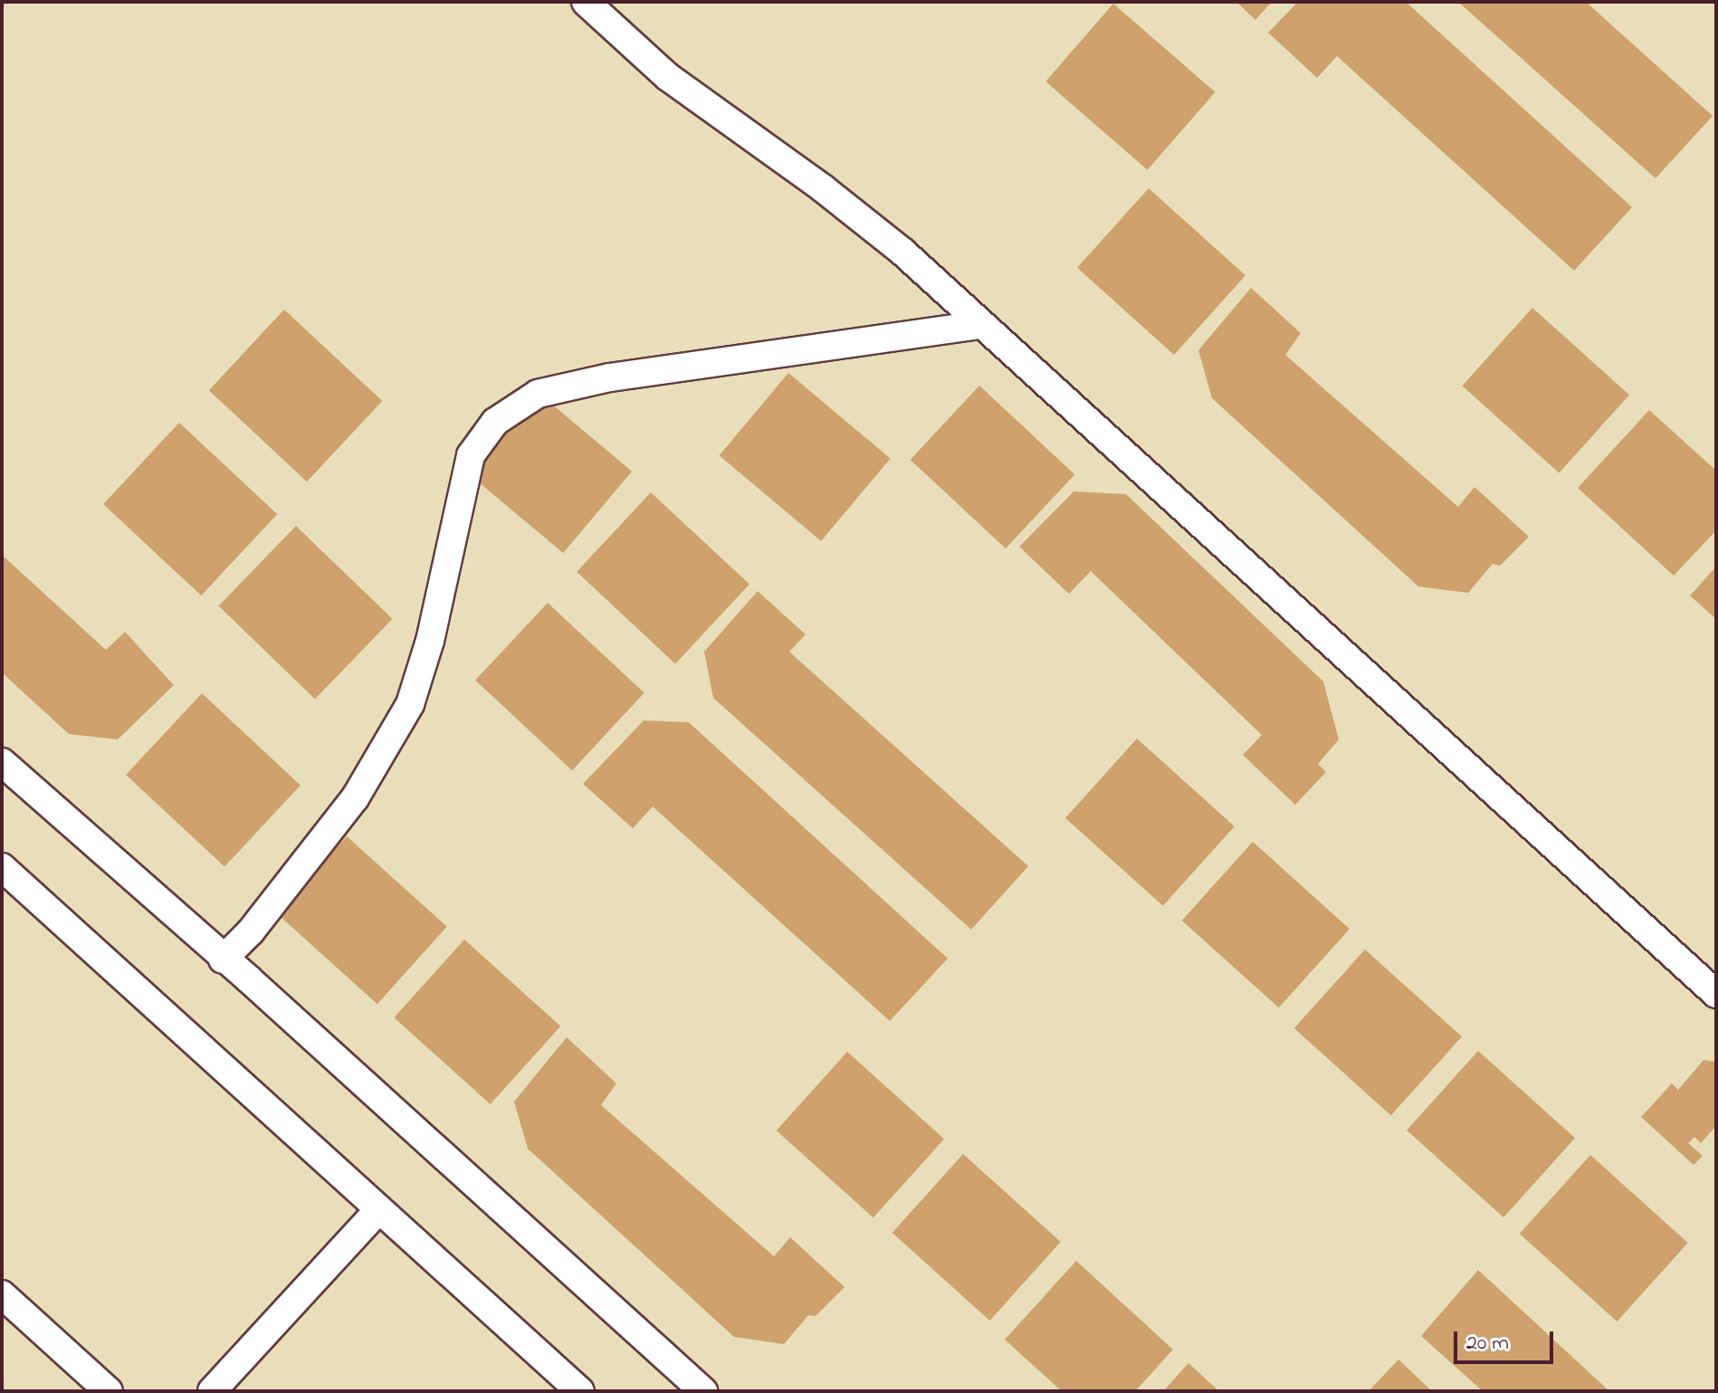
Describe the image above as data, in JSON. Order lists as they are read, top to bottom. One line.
{"scale_bar":"20 m"}
